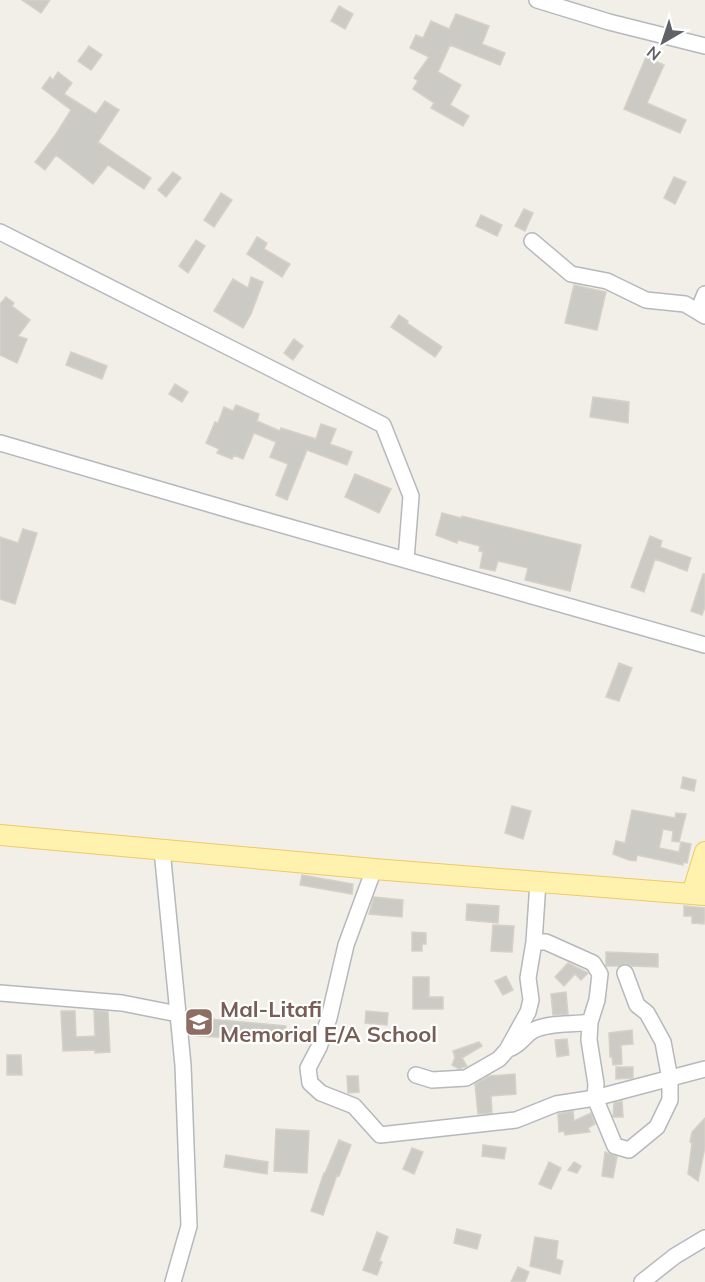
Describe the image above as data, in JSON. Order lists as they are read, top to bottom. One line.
{"places":{"school or university":["Mal-Litafi Memorial E/A School"]},"north":"bottom left"}
